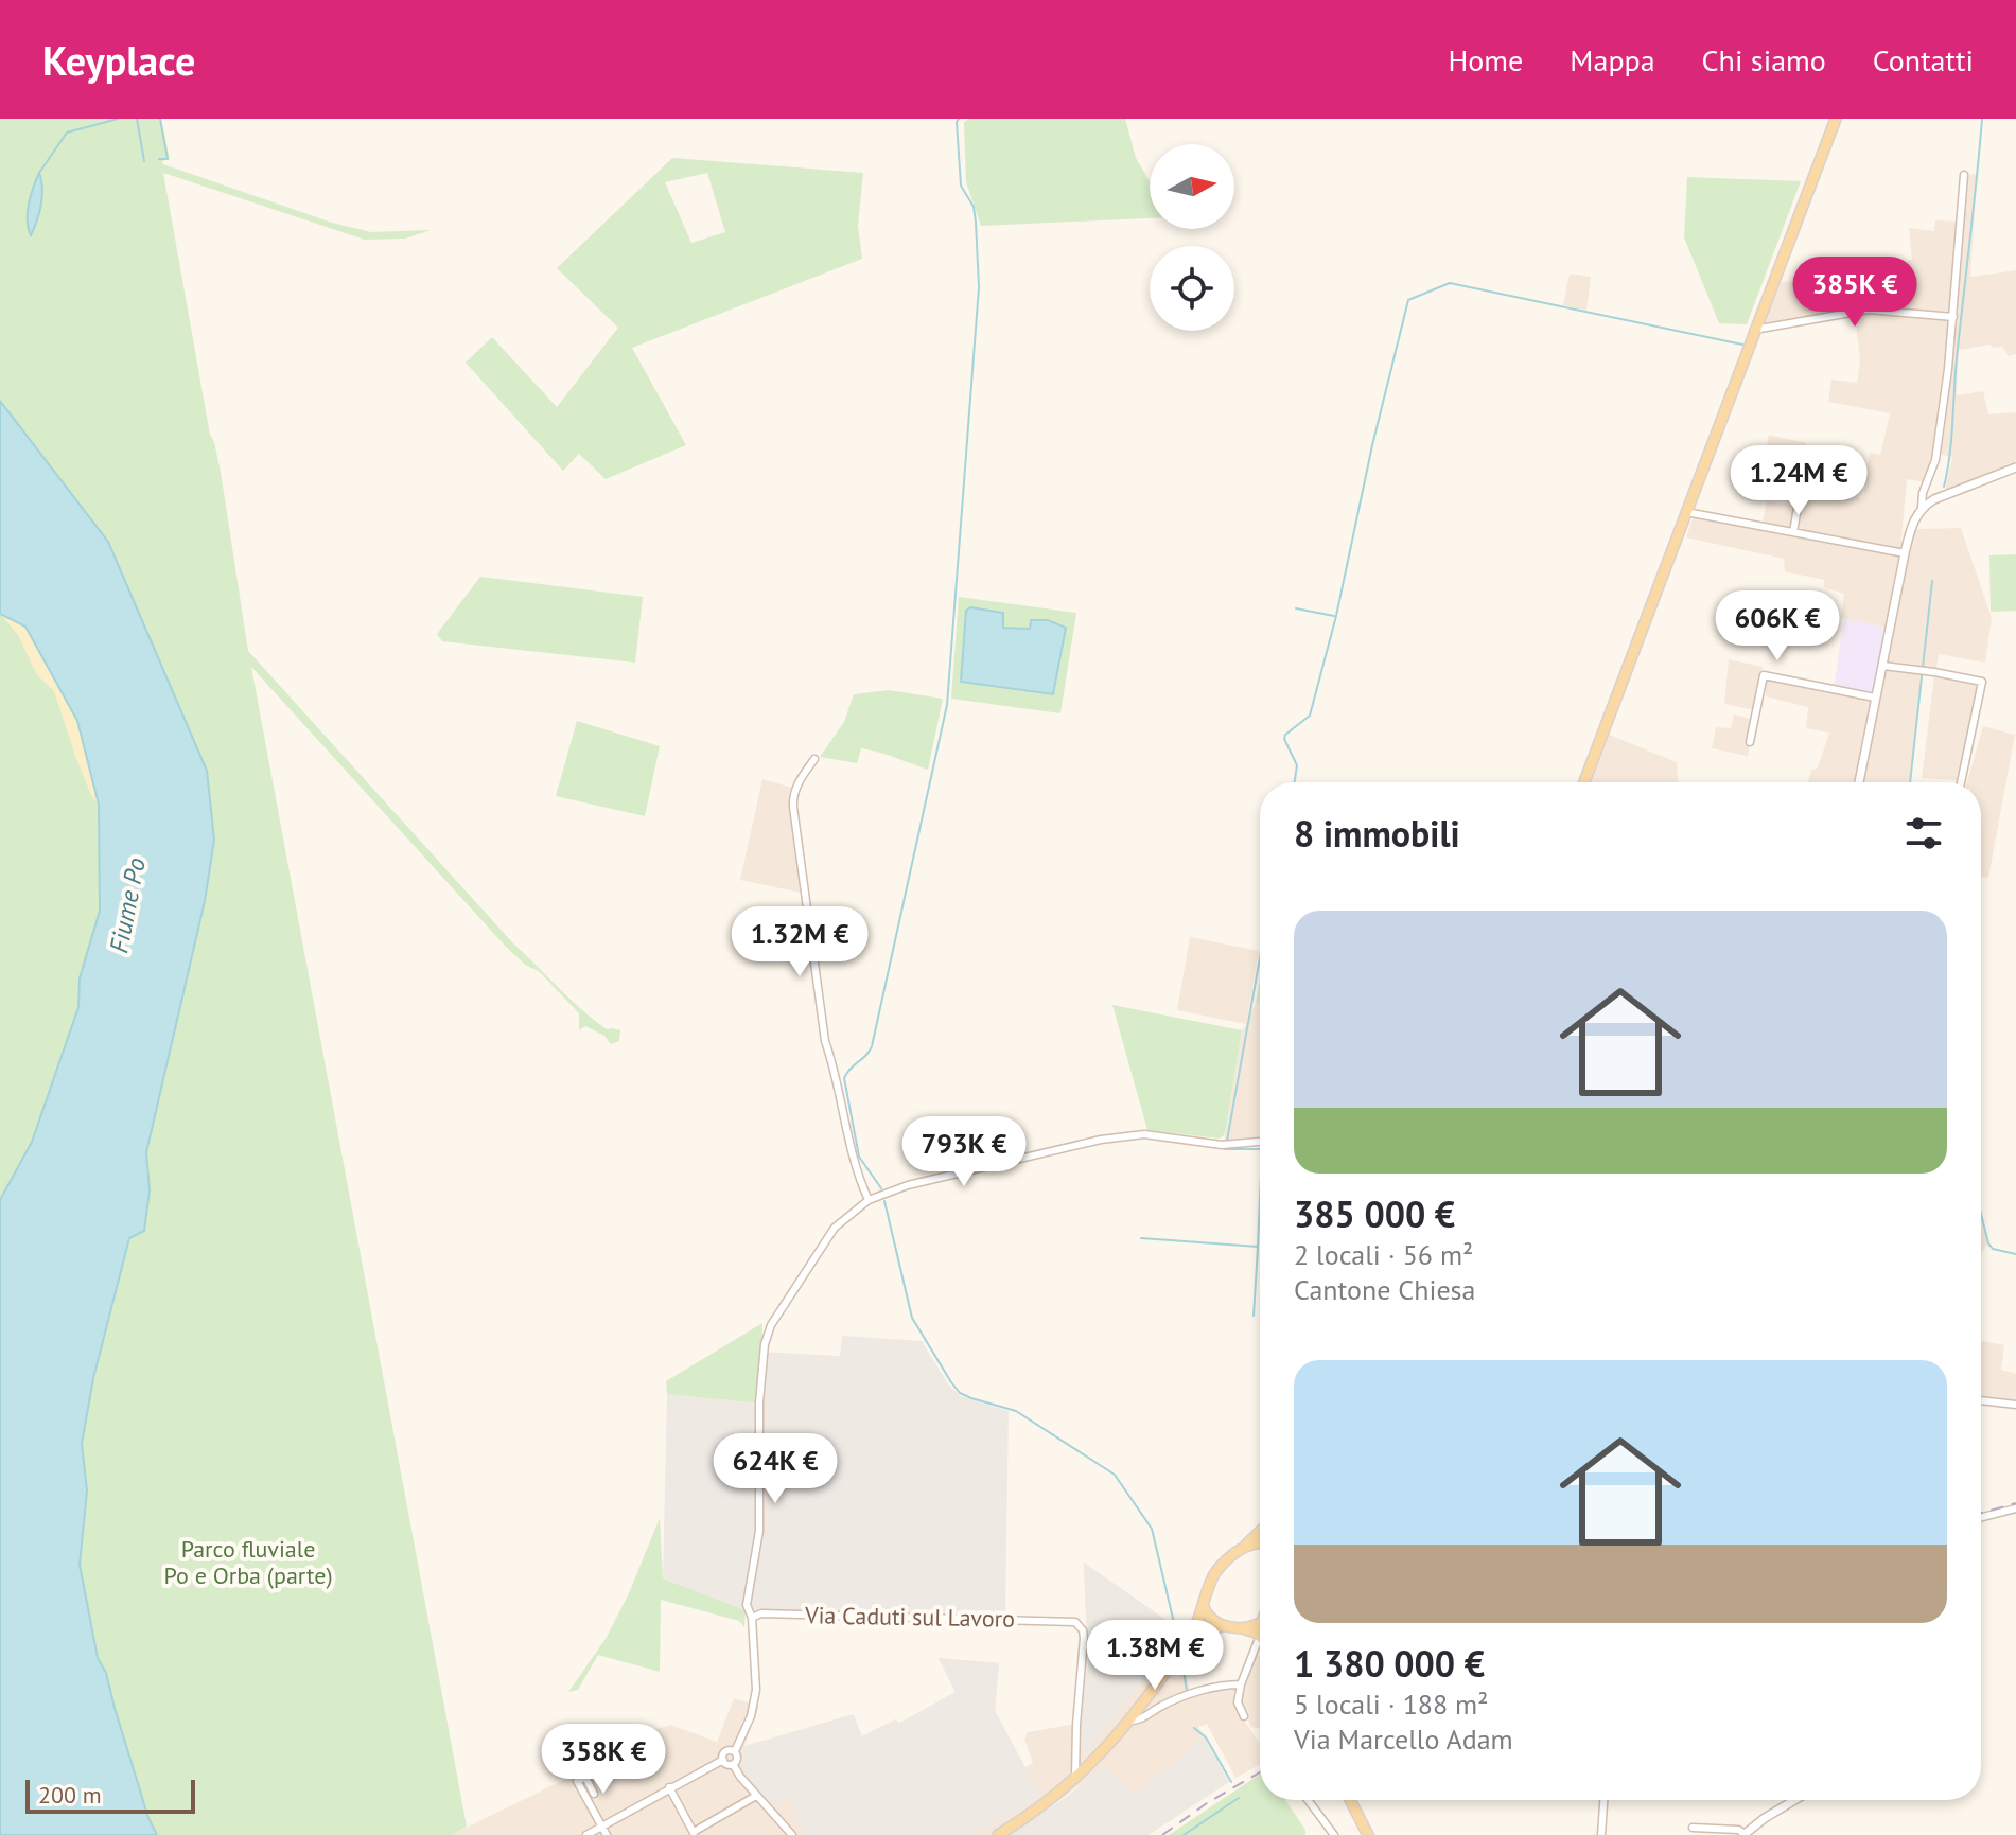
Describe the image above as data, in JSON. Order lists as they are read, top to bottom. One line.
{"streets":{"street":["Via Caduti sul Lavoro"]},"water":["Fiume Po"],"parks":["Parco fluviale Po e Orba (parte)"],"scale_bar":"200 m","north":"right","page":{"header":"Keyplace","nav":["Home","Mappa","Chi siamo","Contatti"],"price":["385K €","1.24M €","606K €","1.32M €","793K €","624K €","1.38M €","358K €"],"heading":"8 immobili","list":[{"name":"385 000 €","note":"2 locali · 56 m² · Cantone Chiesa"},{"name":"1 380 000 €","note":"5 locali · 188 m² · Via Marcello Adam"}],"scale":"200 m"}}
